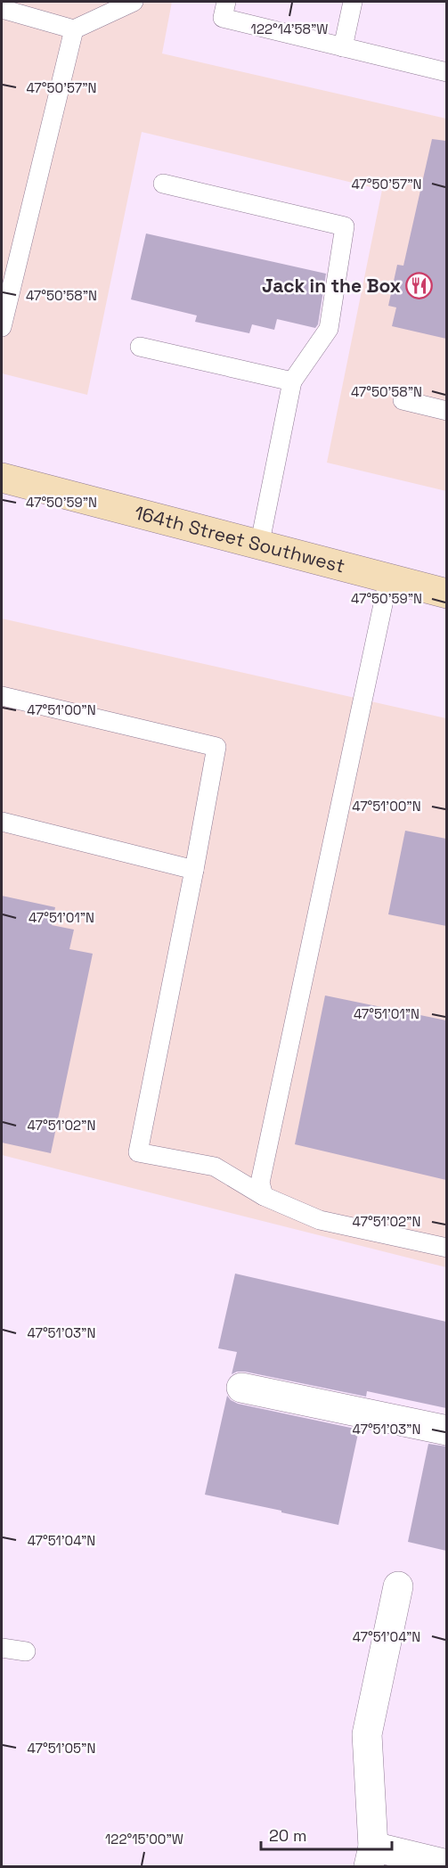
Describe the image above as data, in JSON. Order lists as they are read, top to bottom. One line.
{"streets":{"main road":["164th Street Southwest"]},"places":{"restaurant":["Jack in the Box"]},"scale_bar":"20 m","coordinates":["122°14'58\"W","47°50'57\"N","47°50'58\"N","47°50'59\"N","47°51'00\"N","47°51'01\"N","47°51'02\"N","47°51'03\"N","47°51'04\"N","47°51'05\"N","122°15'00\"W"]}
